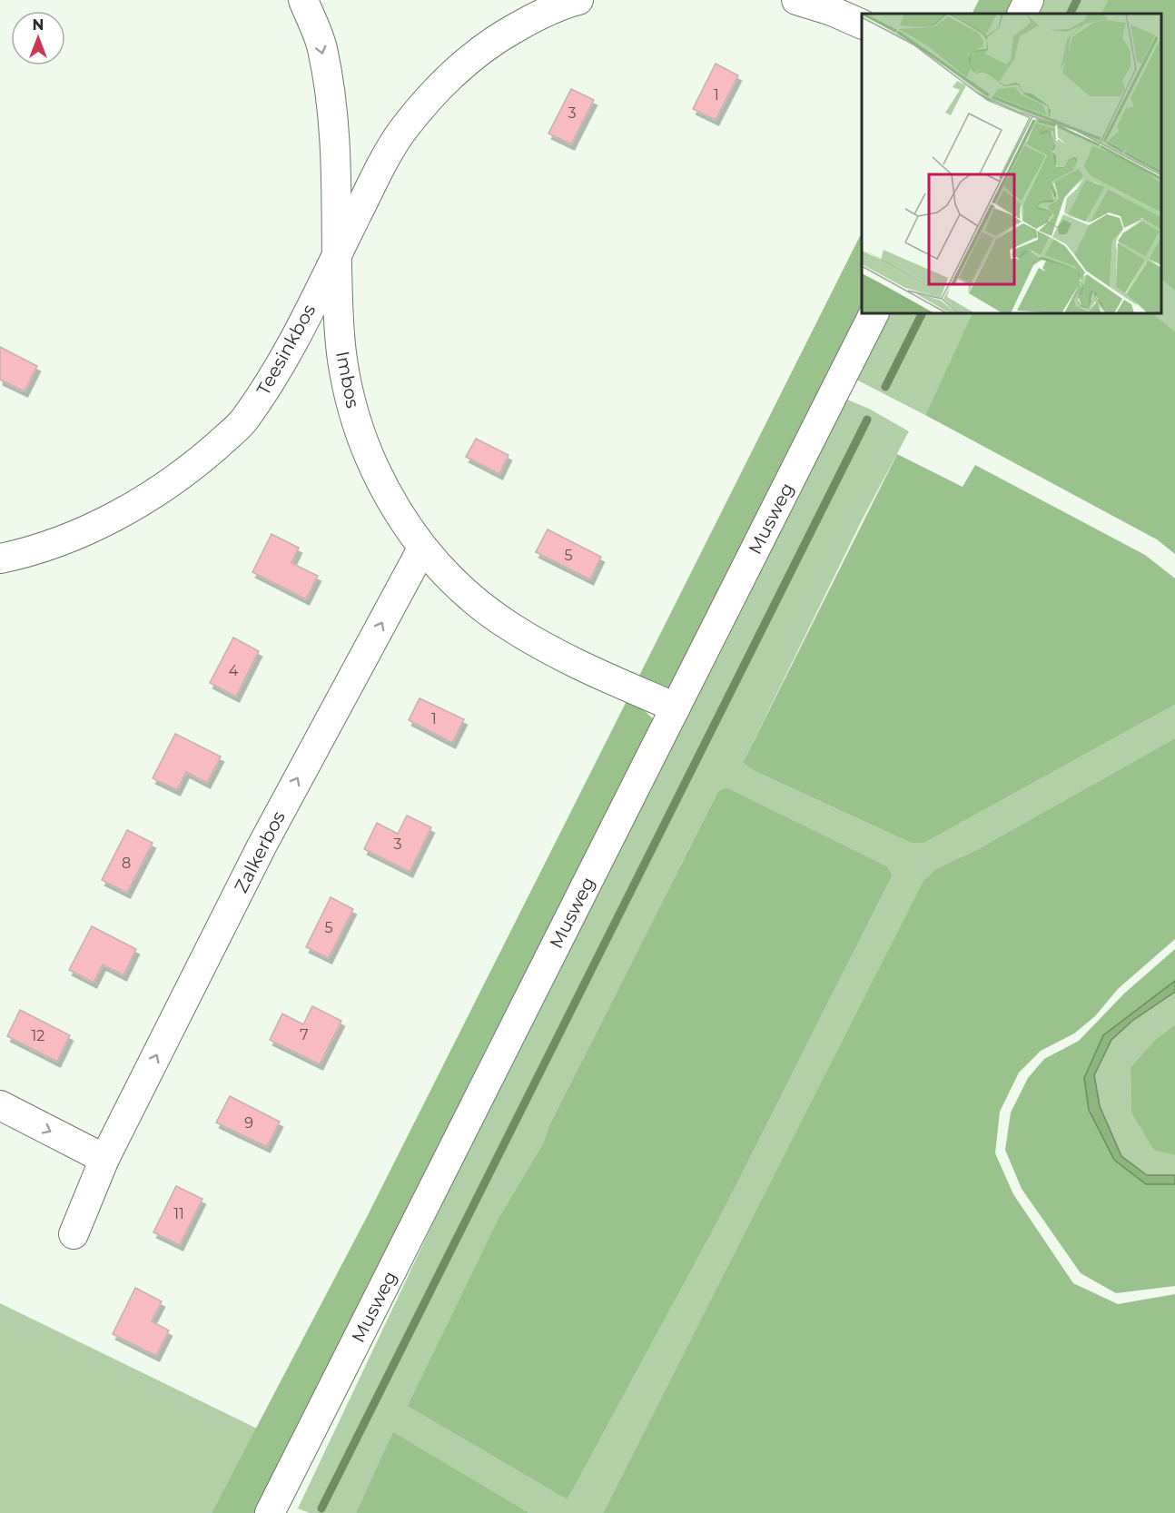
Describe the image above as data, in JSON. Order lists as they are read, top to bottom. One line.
{"streets":{"street":["Teesinkbos","Imbos","Musweg","Zalkerbos"]},"crossings":[["Teesinkbos","Imbos"],["Imbos","Musweg"],["Imbos","Zalkerbos"]],"one_way":["Zalkerbos"],"house_numbers":["1","3","5","4","1","3","8","5","7","12","9","11"],"north":"top"}
